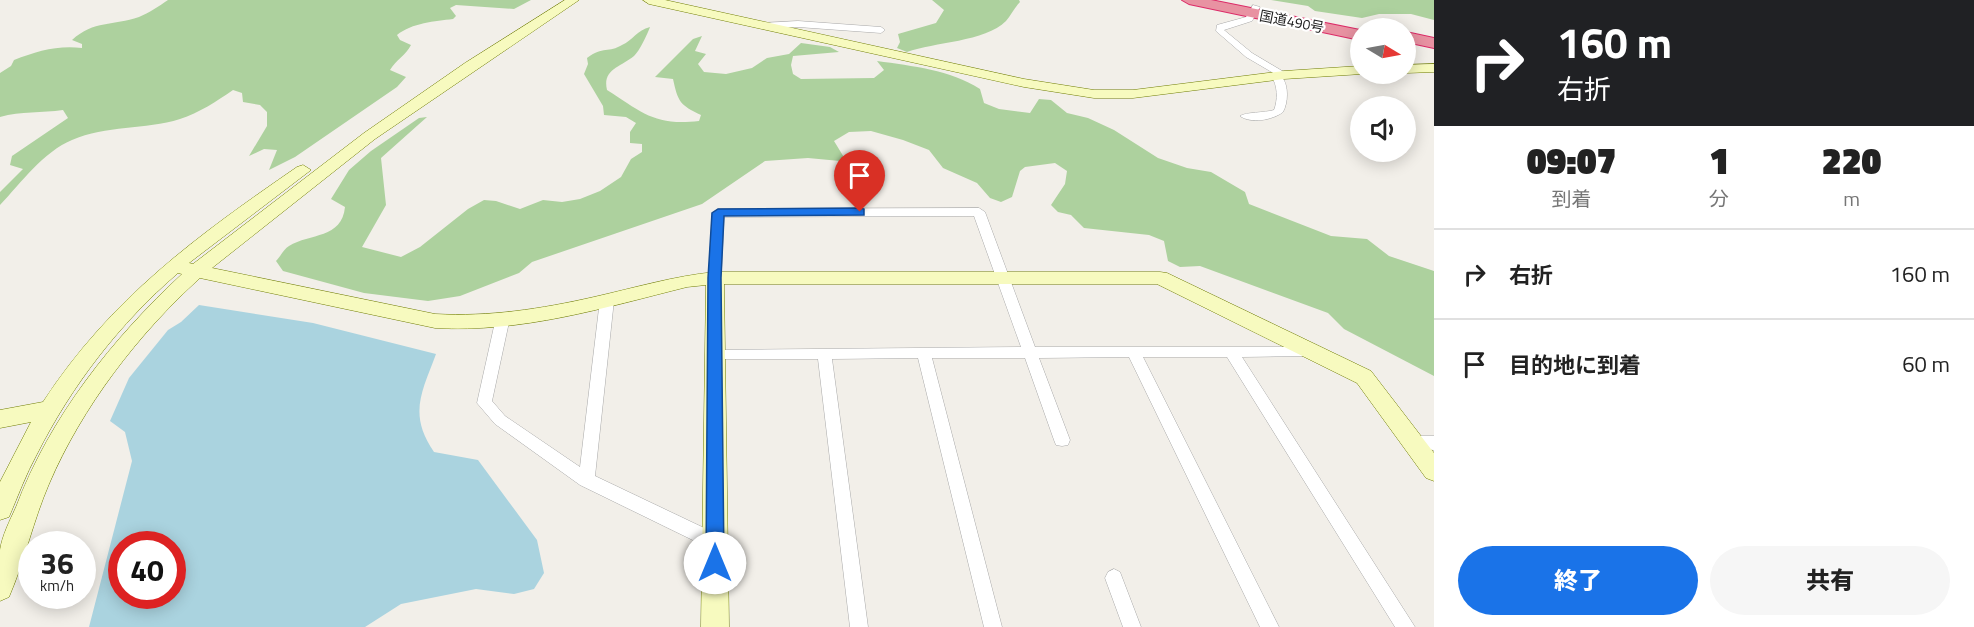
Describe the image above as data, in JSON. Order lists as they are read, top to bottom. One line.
{"streets":{"highway":["国道490号"]},"north":"right","page":{"turn":["160 m","右折"],"eta":["09:07","到着","1","分","220","m"],"list":[{"name":"右折","value":"160 m"},{"name":"目的地に到着","value":"60 m"}],"speed":"36 km/h","limit":"40","buttons":["終了","共有"]}}
